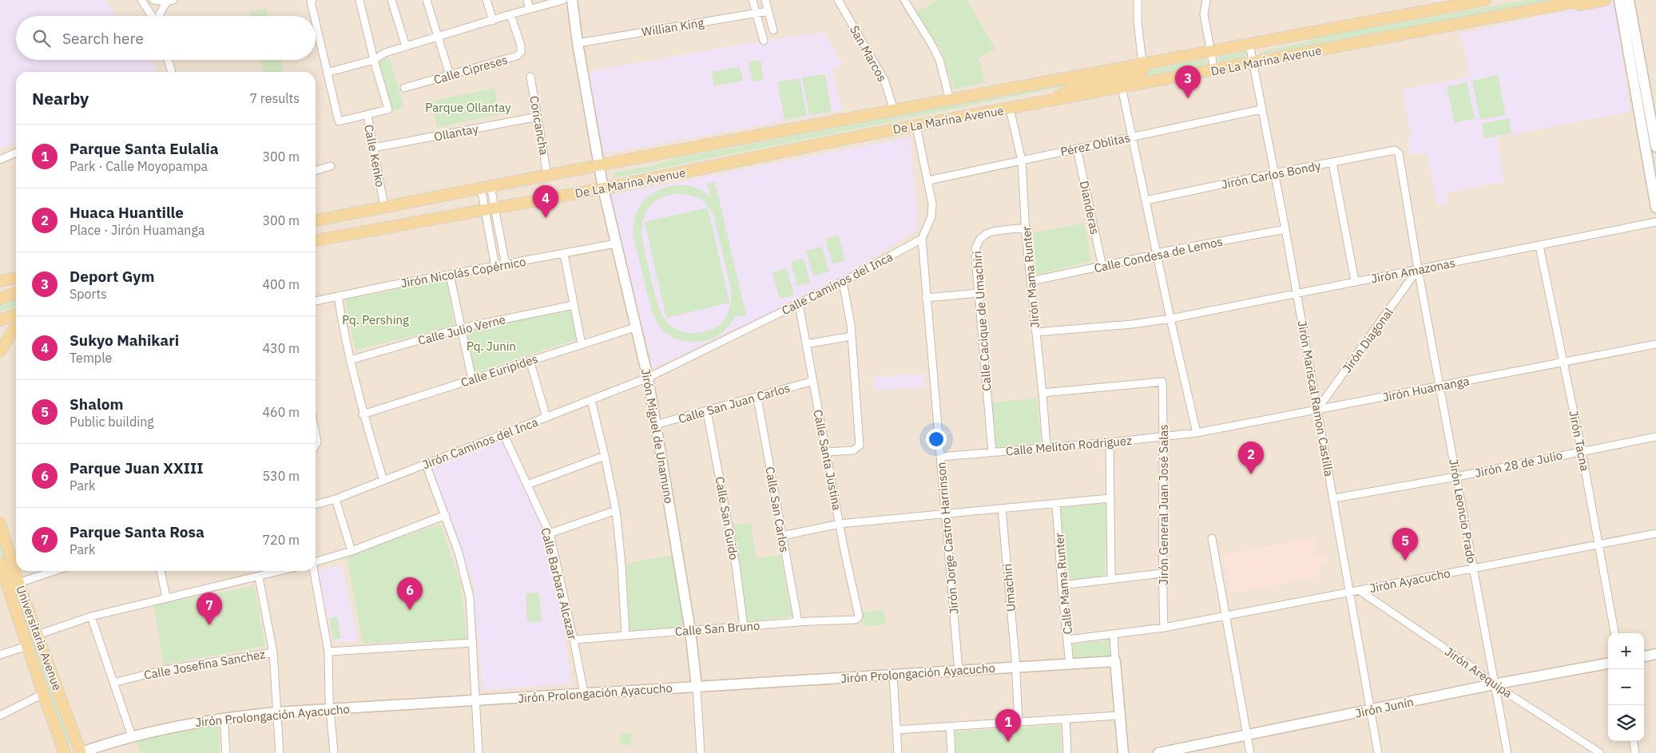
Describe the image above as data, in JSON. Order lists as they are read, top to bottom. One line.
{"streets":{"main road":["De La Marina Avenue","Universitaria Avenue"],"street":["Willian King","San Marcos","Calle Cipreses","Coricancha","Ollantay","Pérez Oblitas","Calle Kenko","Jirón Carlos Bondy","Dianderas","Calle Condesa de Lemos","Jirón Amazonas","Jirón Nicolás Copérnico","Jirón Mama Runter","Calle Caminos del Inca","Calle Cacique de Umachiri","Calle Julio Verne","Jirón Diagonal","Calle Euripides","Jirón Huamanga","Jirón Mariscal Ramon Castilla","Calle San Juan Carlos","Jirón Miguel de Unamuno","Jirón Tacna","Jirón Caminos del Inca","Calle Meliton Rodriguez","Calle Santa Justina","Jirón 28 de Julio","Jirón General Juan José Salas","Calle San Carlos","Jirón Leoncio Prado","Calle San Guido","Jirón Jorge Castro Harrinson","Jirón Ayacucho","Calle Barbara Alcazar","Calle Mama Runter","Umachiri","Calle San Bruno","Calle Josefina Sanchez","Jirón Arequipa","Jirón Prolongación Ayacucho","Jirón Junín"]},"crossings":[["Willian King","Jirón Miguel de Unamuno"],["San Marcos","De La Marina Avenue"],["De La Marina Avenue","Coricancha"],["De La Marina Avenue","Calle Kenko"],["De La Marina Avenue","Jirón Mama Runter"],["De La Marina Avenue","Jirón Mariscal Ramon Castilla"],["De La Marina Avenue","Jirón Miguel de Unamuno"],["Coricancha","Ollantay"],["Ollantay","Calle Kenko"],["Pérez Oblitas","Dianderas"],["Pérez Oblitas","Jirón Mama Runter"],["Pérez Oblitas","Jirón Mariscal Ramon Castilla"],["Jirón Carlos Bondy","Jirón Mariscal Ramon Castilla"],["Jirón Carlos Bondy","Jirón Leoncio Prado"],["Dianderas","Calle Condesa de Lemos"],["Calle Condesa de Lemos","Jirón Mama Runter"],["Calle Condesa de Lemos","Jirón Mariscal Ramon Castilla"],["Jirón Amazonas","Jirón Mama Runter"],["Jirón Amazonas","Jirón Diagonal"],["Jirón Amazonas","Jirón Mariscal Ramon Castilla"],["Jirón Amazonas","Jirón Tacna"],["Jirón Amazonas","Jirón Leoncio Prado"],["Jirón Nicolás Copérnico","Jirón Miguel de Unamuno"],["Jirón Mama Runter","Calle Cacique de Umachiri"],["Jirón Mama Runter","Calle Meliton Rodriguez"],["Jirón Mama Runter","Jirón General Juan José Salas"],["Calle Caminos del Inca","Jirón Miguel de Unamuno"],["Calle Caminos del Inca","Jirón Caminos del Inca"],["Calle Caminos del Inca","Calle Santa Justina"],["Calle Caminos del Inca","Jirón Jorge Castro Harrinson"],["Calle Cacique de Umachiri","Calle Meliton Rodriguez"],["Jirón Diagonal","Jirón Huamanga"],["Jirón Diagonal","Jirón Mariscal Ramon Castilla"],["Jirón Diagonal","Jirón Leoncio Prado"],["Calle Euripides","Jirón Miguel de Unamuno"],["Jirón Huamanga","Jirón Mariscal Ramon Castilla"],["Jirón Huamanga","Jirón Tacna"],["Jirón Huamanga","Calle Meliton Rodriguez"],["Jirón Huamanga","Jirón Leoncio Prado"],["Jirón Mariscal Ramon Castilla","Jirón 28 de Julio"],["Jirón Mariscal Ramon Castilla","Jirón Ayacucho"],["Jirón Mariscal Ramon Castilla","Jirón Junín"],["Calle San Juan Carlos","Jirón Miguel de Unamuno"],["Calle San Juan Carlos","Calle Santa Justina"],["Calle San Juan Carlos","Calle San Carlos"],["Calle San Juan Carlos","Calle San Guido"],["Jirón Miguel de Unamuno","Jirón Caminos del Inca"],["Jirón Miguel de Unamuno","Calle San Bruno"],["Jirón Miguel de Unamuno","Jirón Prolongación Ayacucho"],["Jirón Tacna","Jirón 28 de Julio"],["Jirón Tacna","Jirón Ayacucho"],["Jirón Caminos del Inca","Calle Barbara Alcazar"],["Calle Meliton Rodriguez","Jirón General Juan José Salas"],["Calle Meliton Rodriguez","Jirón Jorge Castro Harrinson"],["Calle Santa Justina","Calle San Bruno"],["Jirón 28 de Julio","Jirón Leoncio Prado"],["Jirón General Juan José Salas","Jirón Ayacucho"],["Calle San Carlos","Calle San Bruno"],["Jirón Leoncio Prado","Jirón Ayacucho"],["Jirón Leoncio Prado","Jirón Arequipa"],["Jirón Leoncio Prado","Jirón Junín"],["Calle San Guido","Calle San Bruno"],["Jirón Jorge Castro Harrinson","Jirón Prolongación Ayacucho"],["Jirón Ayacucho","Calle Mama Runter"],["Jirón Ayacucho","Jirón Arequipa"],["Calle Barbara Alcazar","Calle San Bruno"],["Calle Barbara Alcazar","Jirón Prolongación Ayacucho"],["Calle Mama Runter","Jirón Prolongación Ayacucho"],["Umachiri","Jirón Prolongación Ayacucho"],["Universitaria Avenue","Jirón Prolongación Ayacucho"],["Jirón Arequipa","Jirón Junín"]],"parks":["Parque Ollantay","Pq. Pershing","Pq. Junin"],"page":{"search":"Search here","pins":["3","4","2","5","6","7","1"],"heading":["Nearby","7 results"],"list":[{"mark":"1","name":"Parque Santa Eulalia","note":"Park · Calle Moyopampa","value":"300 m"},{"mark":"2","name":"Huaca Huantille","note":"Place · Jirón Huamanga","value":"300 m"},{"mark":"3","name":"Deport Gym","note":"Sports","value":"400 m"},{"mark":"4","name":"Sukyo Mahikari","note":"Temple","value":"430 m"},{"mark":"5","name":"Shalom","note":"Public building","value":"460 m"},{"mark":"6","name":"Parque Juan XXIII","note":"Park","value":"530 m"},{"mark":"7","name":"Parque Santa Rosa","note":"Park","value":"720 m"}],"map_buttons":["+","−"]}}
